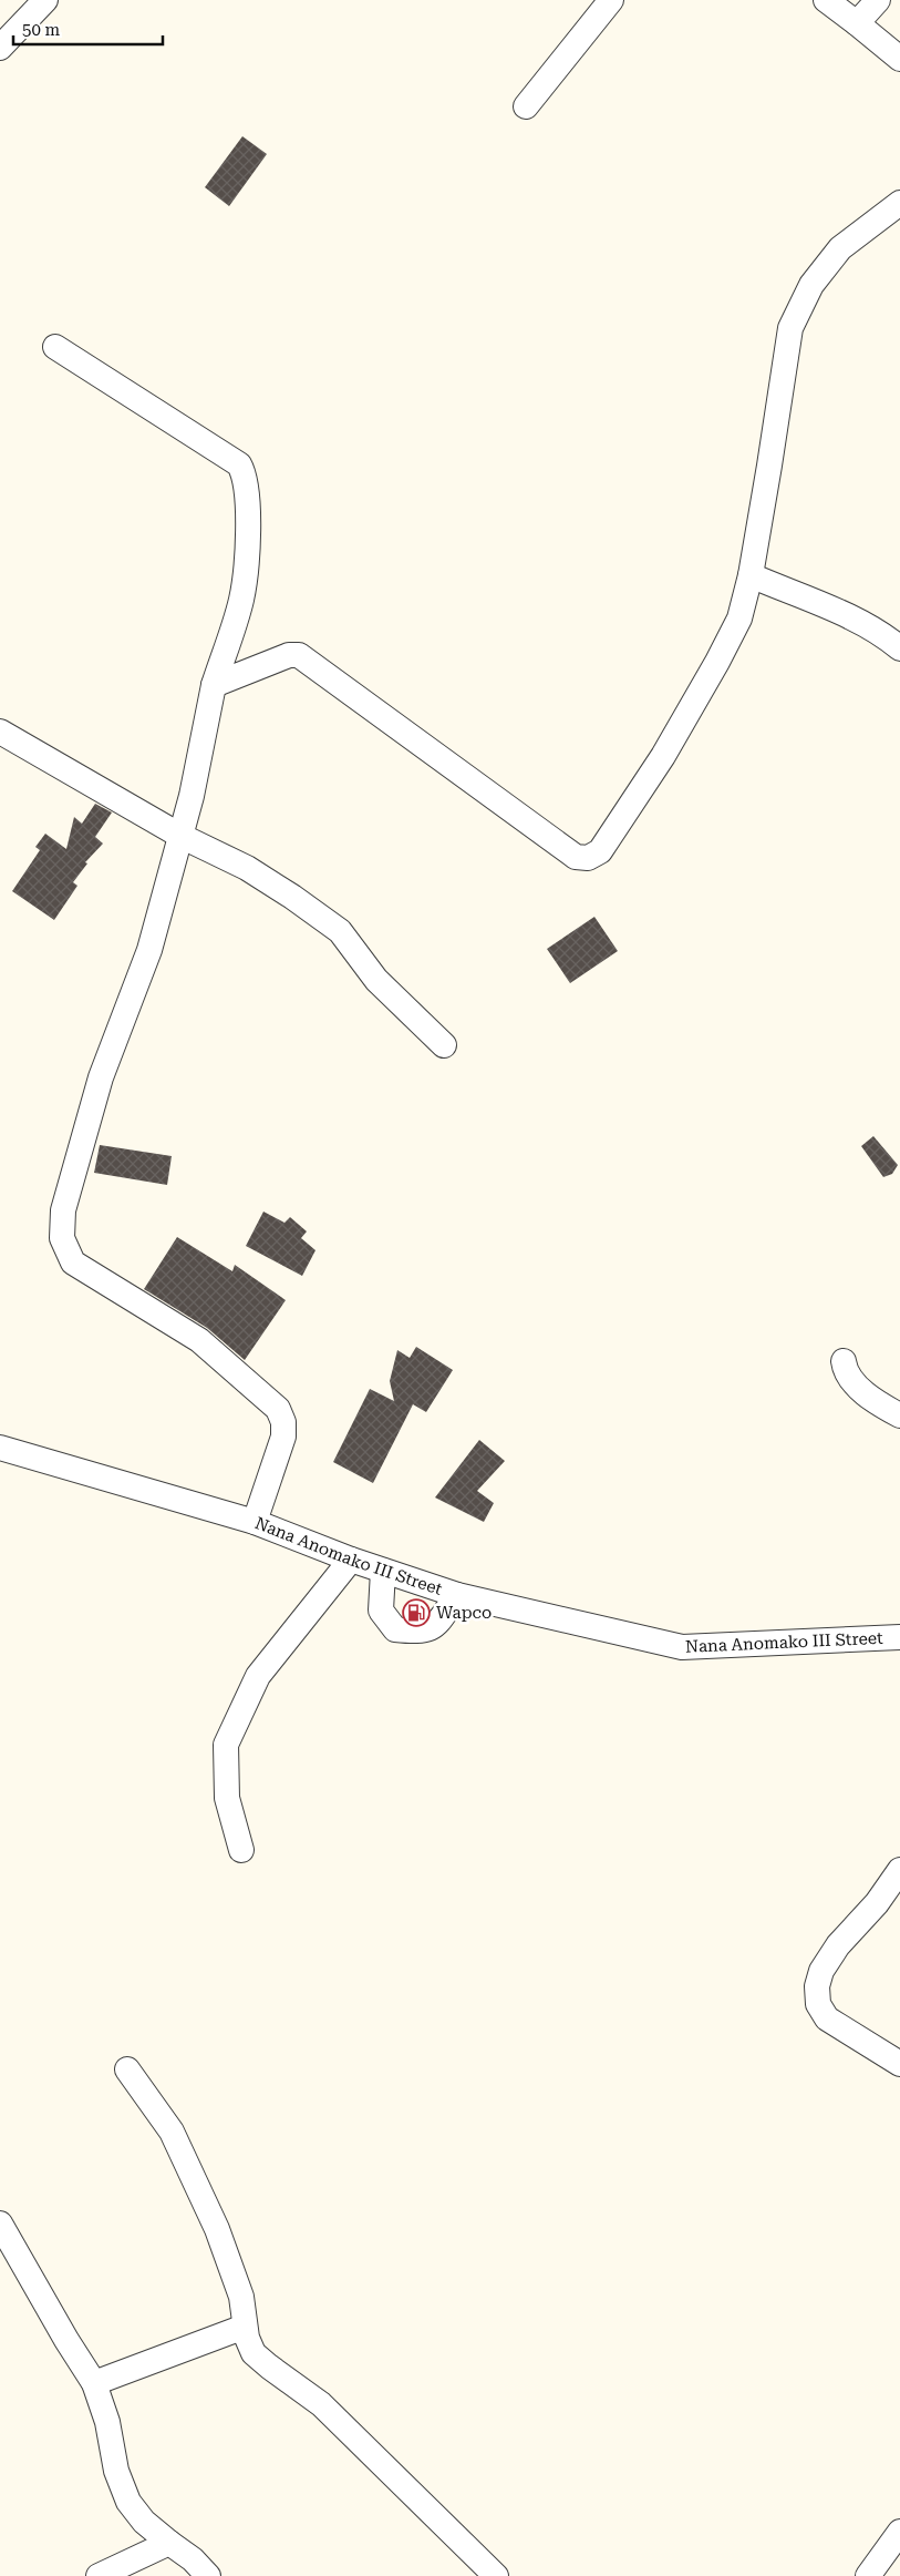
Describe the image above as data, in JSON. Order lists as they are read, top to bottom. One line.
{"streets":{"street":["Nana Anomako III Street"]},"places":{"fuel station":["Wapco"]},"scale_bar":"50 m"}
